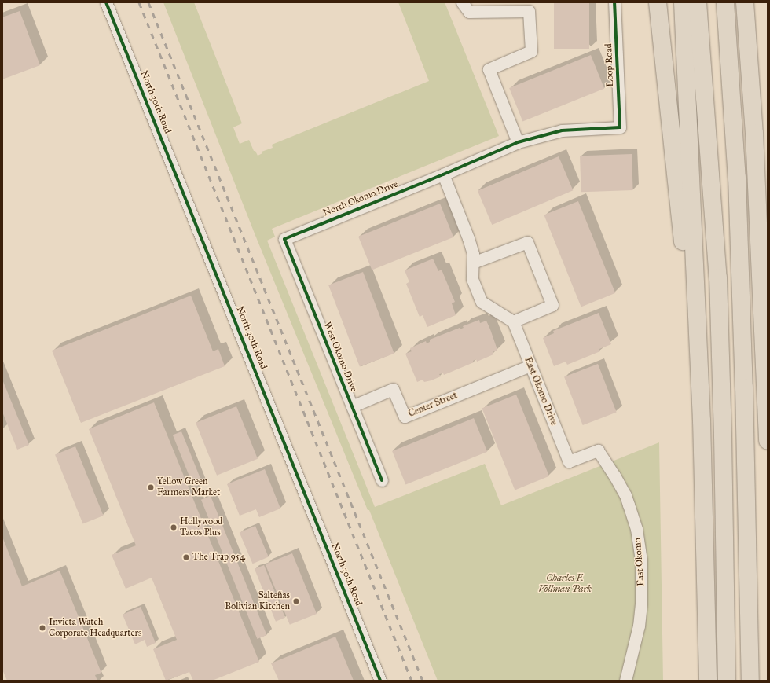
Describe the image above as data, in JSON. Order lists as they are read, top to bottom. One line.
{"streets":{"street":["Loop Road","North 30th Road","North Okomo Drive","West Okomo Drive","East Okomo Drive","Center Street","East Okomo"]},"crossings":[["Loop Road","North Okomo Drive"],["North Okomo Drive","West Okomo Drive"],["West Okomo Drive","Center Street"],["East Okomo Drive","Center Street"],["East Okomo Drive","East Okomo"]],"parks":["Charles F. Vollman Park"],"places":["Yellow Green Farmers Market","Hollywood Tacos Plus","The Trap 954","Salteñas Bolivian Kitchen","Invicta Watch Corporate Headquarters"]}
